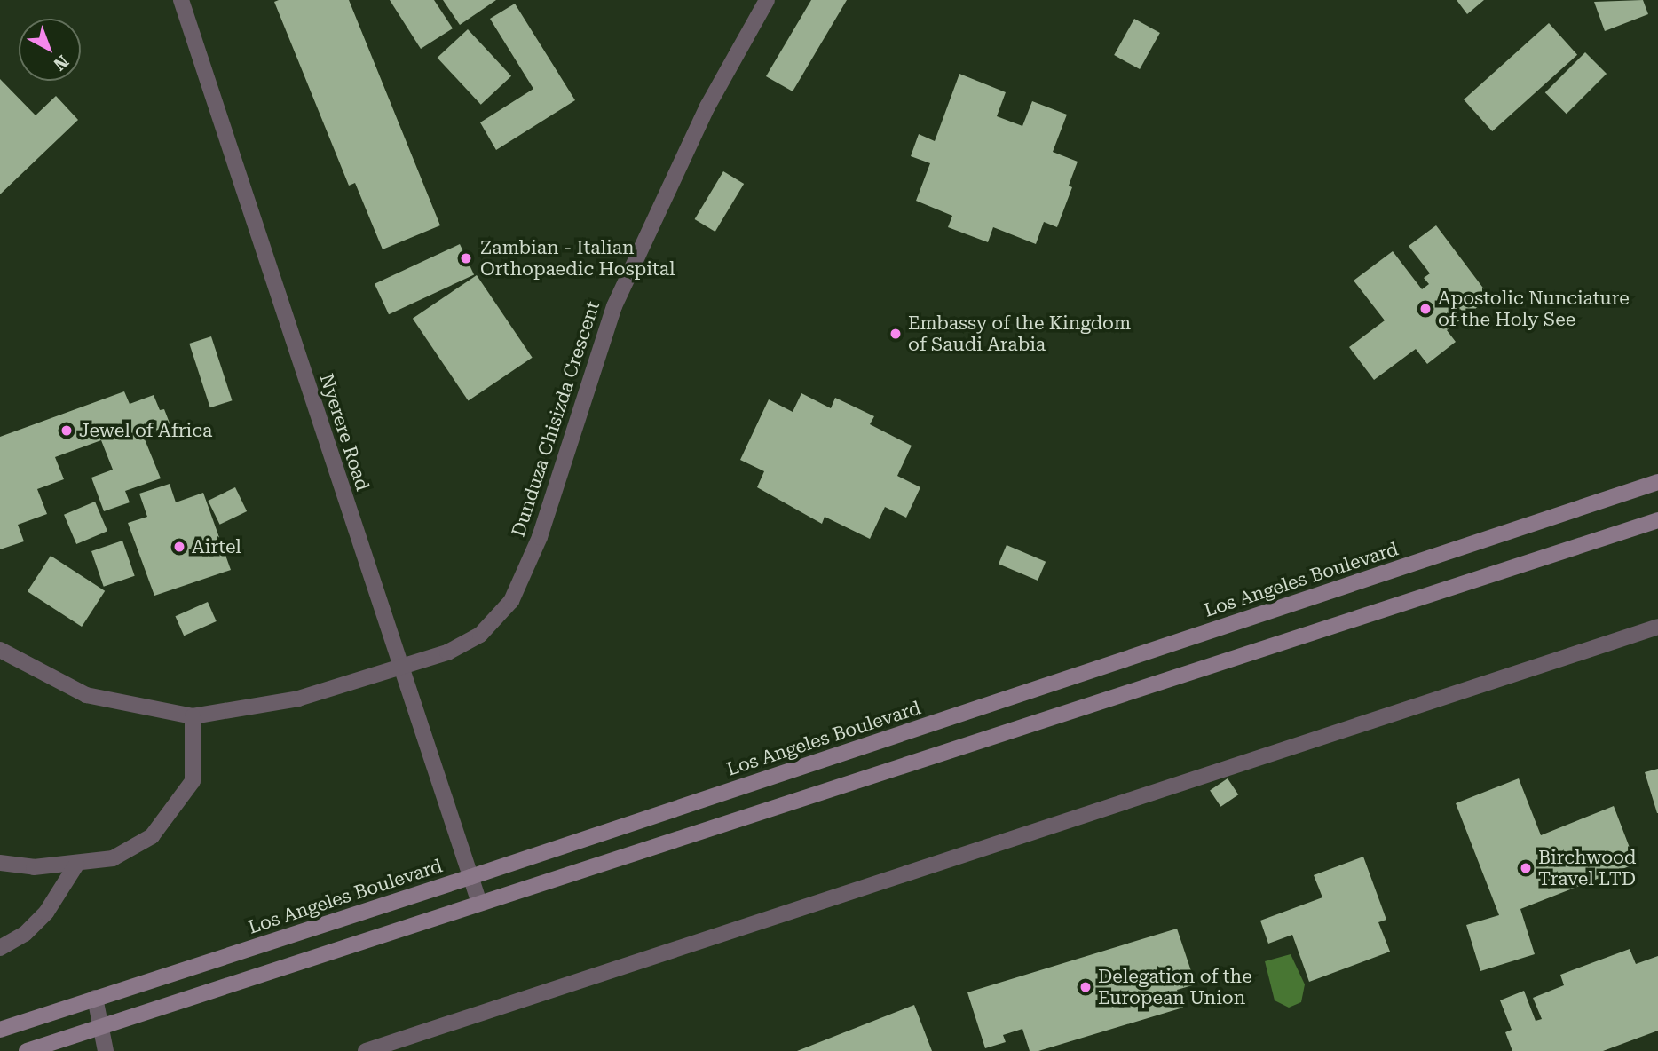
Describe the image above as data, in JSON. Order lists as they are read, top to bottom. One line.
{"streets":{"main road":["Los Angeles Boulevard"],"street":["Dunduza Chisizda Crescent","Nyerere Road"]},"crossings":[["Dunduza Chisizda Crescent","Nyerere Road"],["Nyerere Road","Los Angeles Boulevard"]],"places":["Zambian - Italian Orthopaedic Hospital","Apostolic Nunciature of the Holy See","Embassy of the Kingdom of Saudi Arabia","Jewel of Africa","Airtel","Birchwood Travel LTD","Delegation of the European Union"],"north":"bottom right"}
